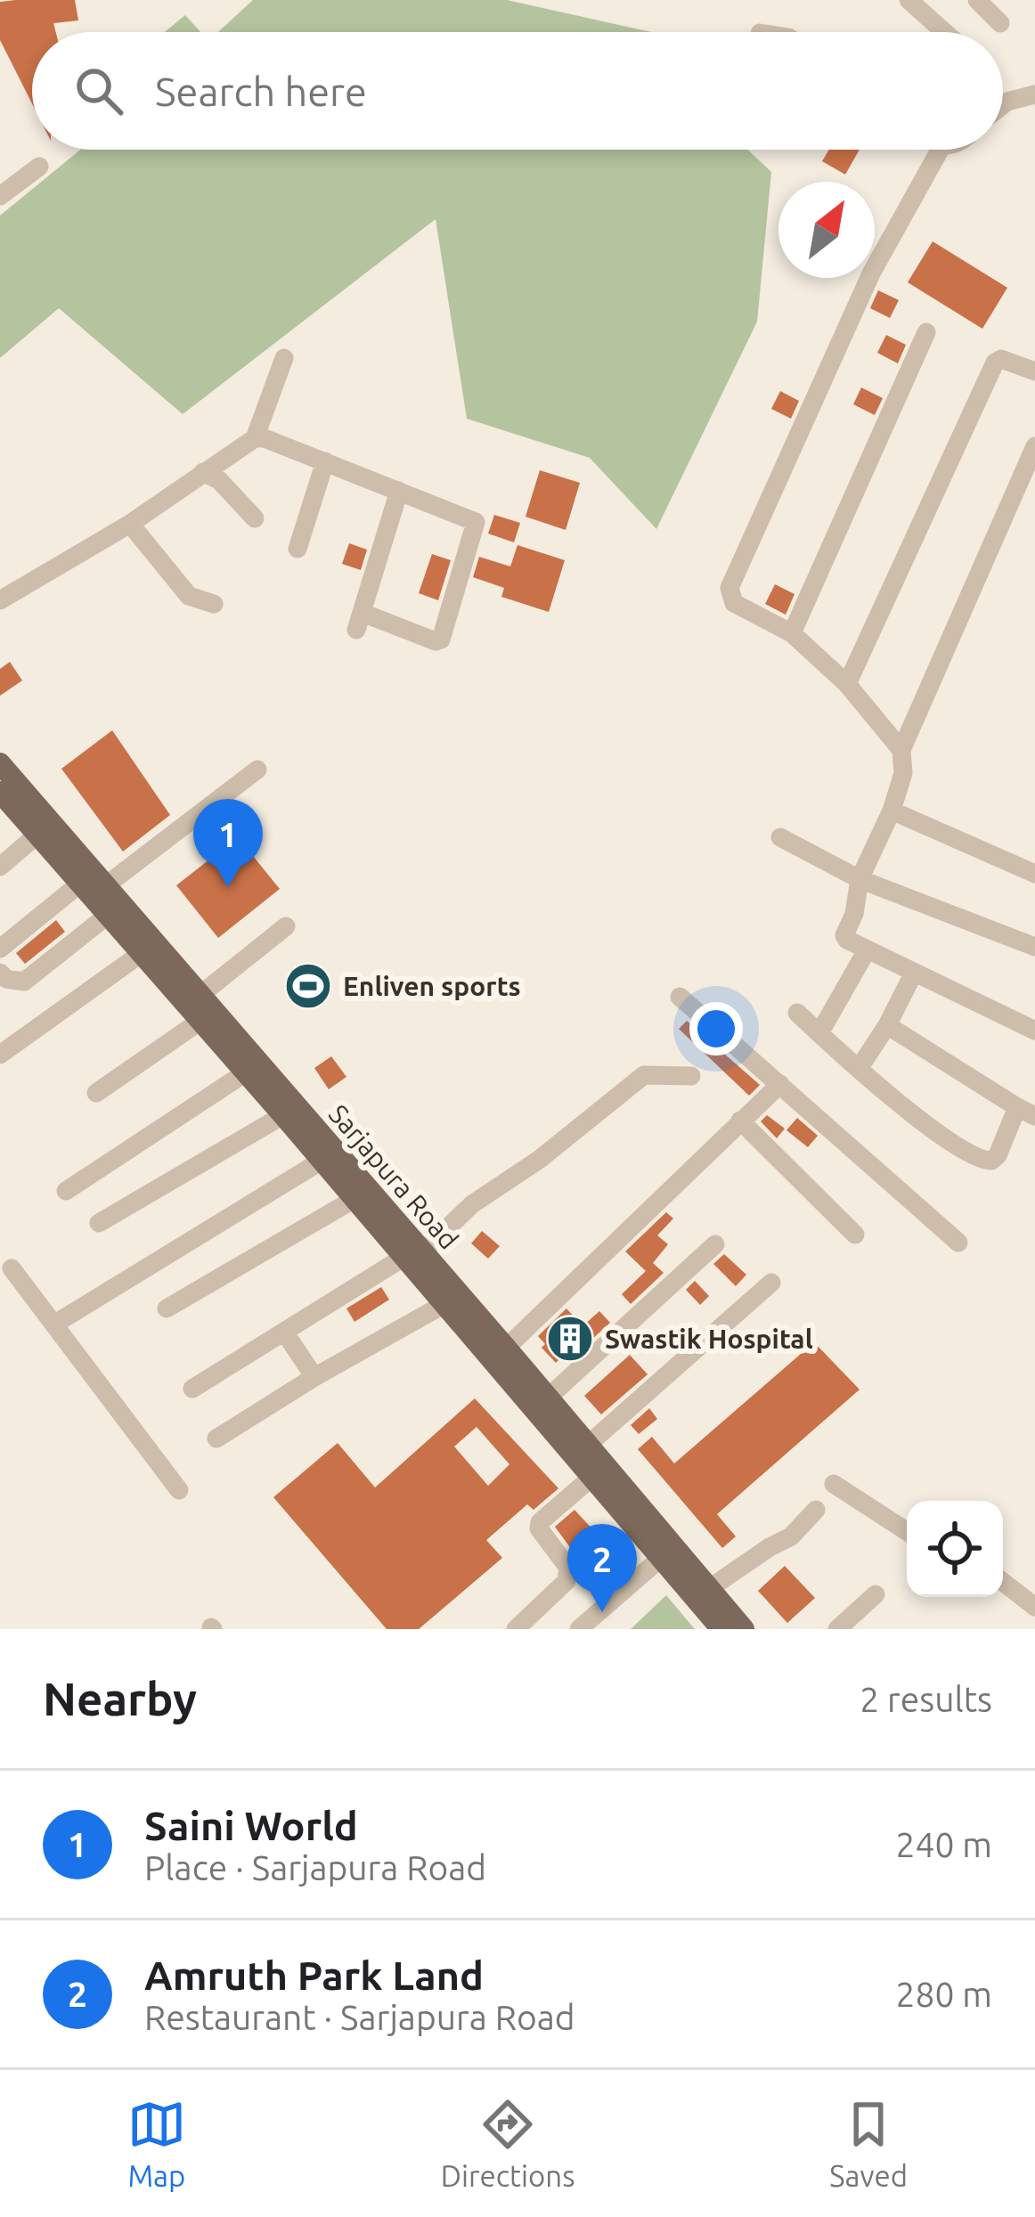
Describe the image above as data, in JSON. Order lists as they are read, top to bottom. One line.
{"streets":{"main road":["Sarjapura Road"]},"places":{"sports":["Enliven sports"],"building":["Swastik Hospital"]},"north":"top right","page":{"search":"Search here","pins":["1","2"],"heading":["Nearby","2 results"],"list":[{"mark":"1","name":"Saini World","note":"Place · Sarjapura Road","value":"240 m"},{"mark":"2","name":"Amruth Park Land","note":"Restaurant · Sarjapura Road","value":"280 m"}],"nav":["Map","Directions","Saved"]}}
